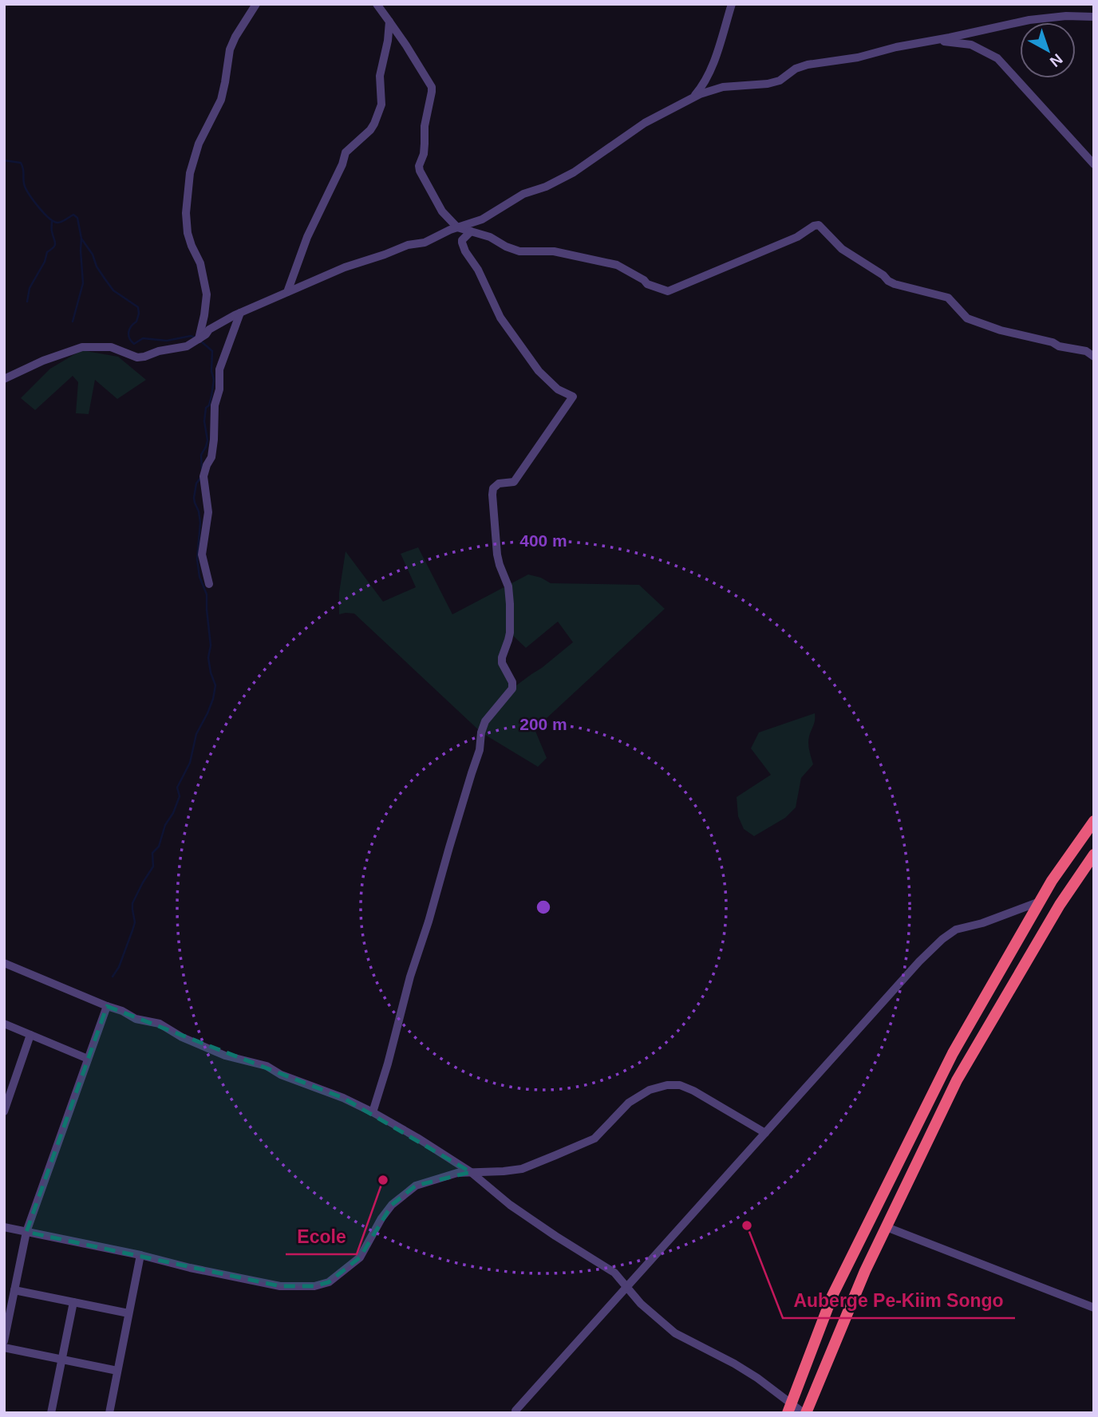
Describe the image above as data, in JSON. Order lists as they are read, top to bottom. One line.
{"places":["Ecole","Auberge Pe-Kiim Songo"],"north":"bottom right","rings":["400 m","200 m"]}
